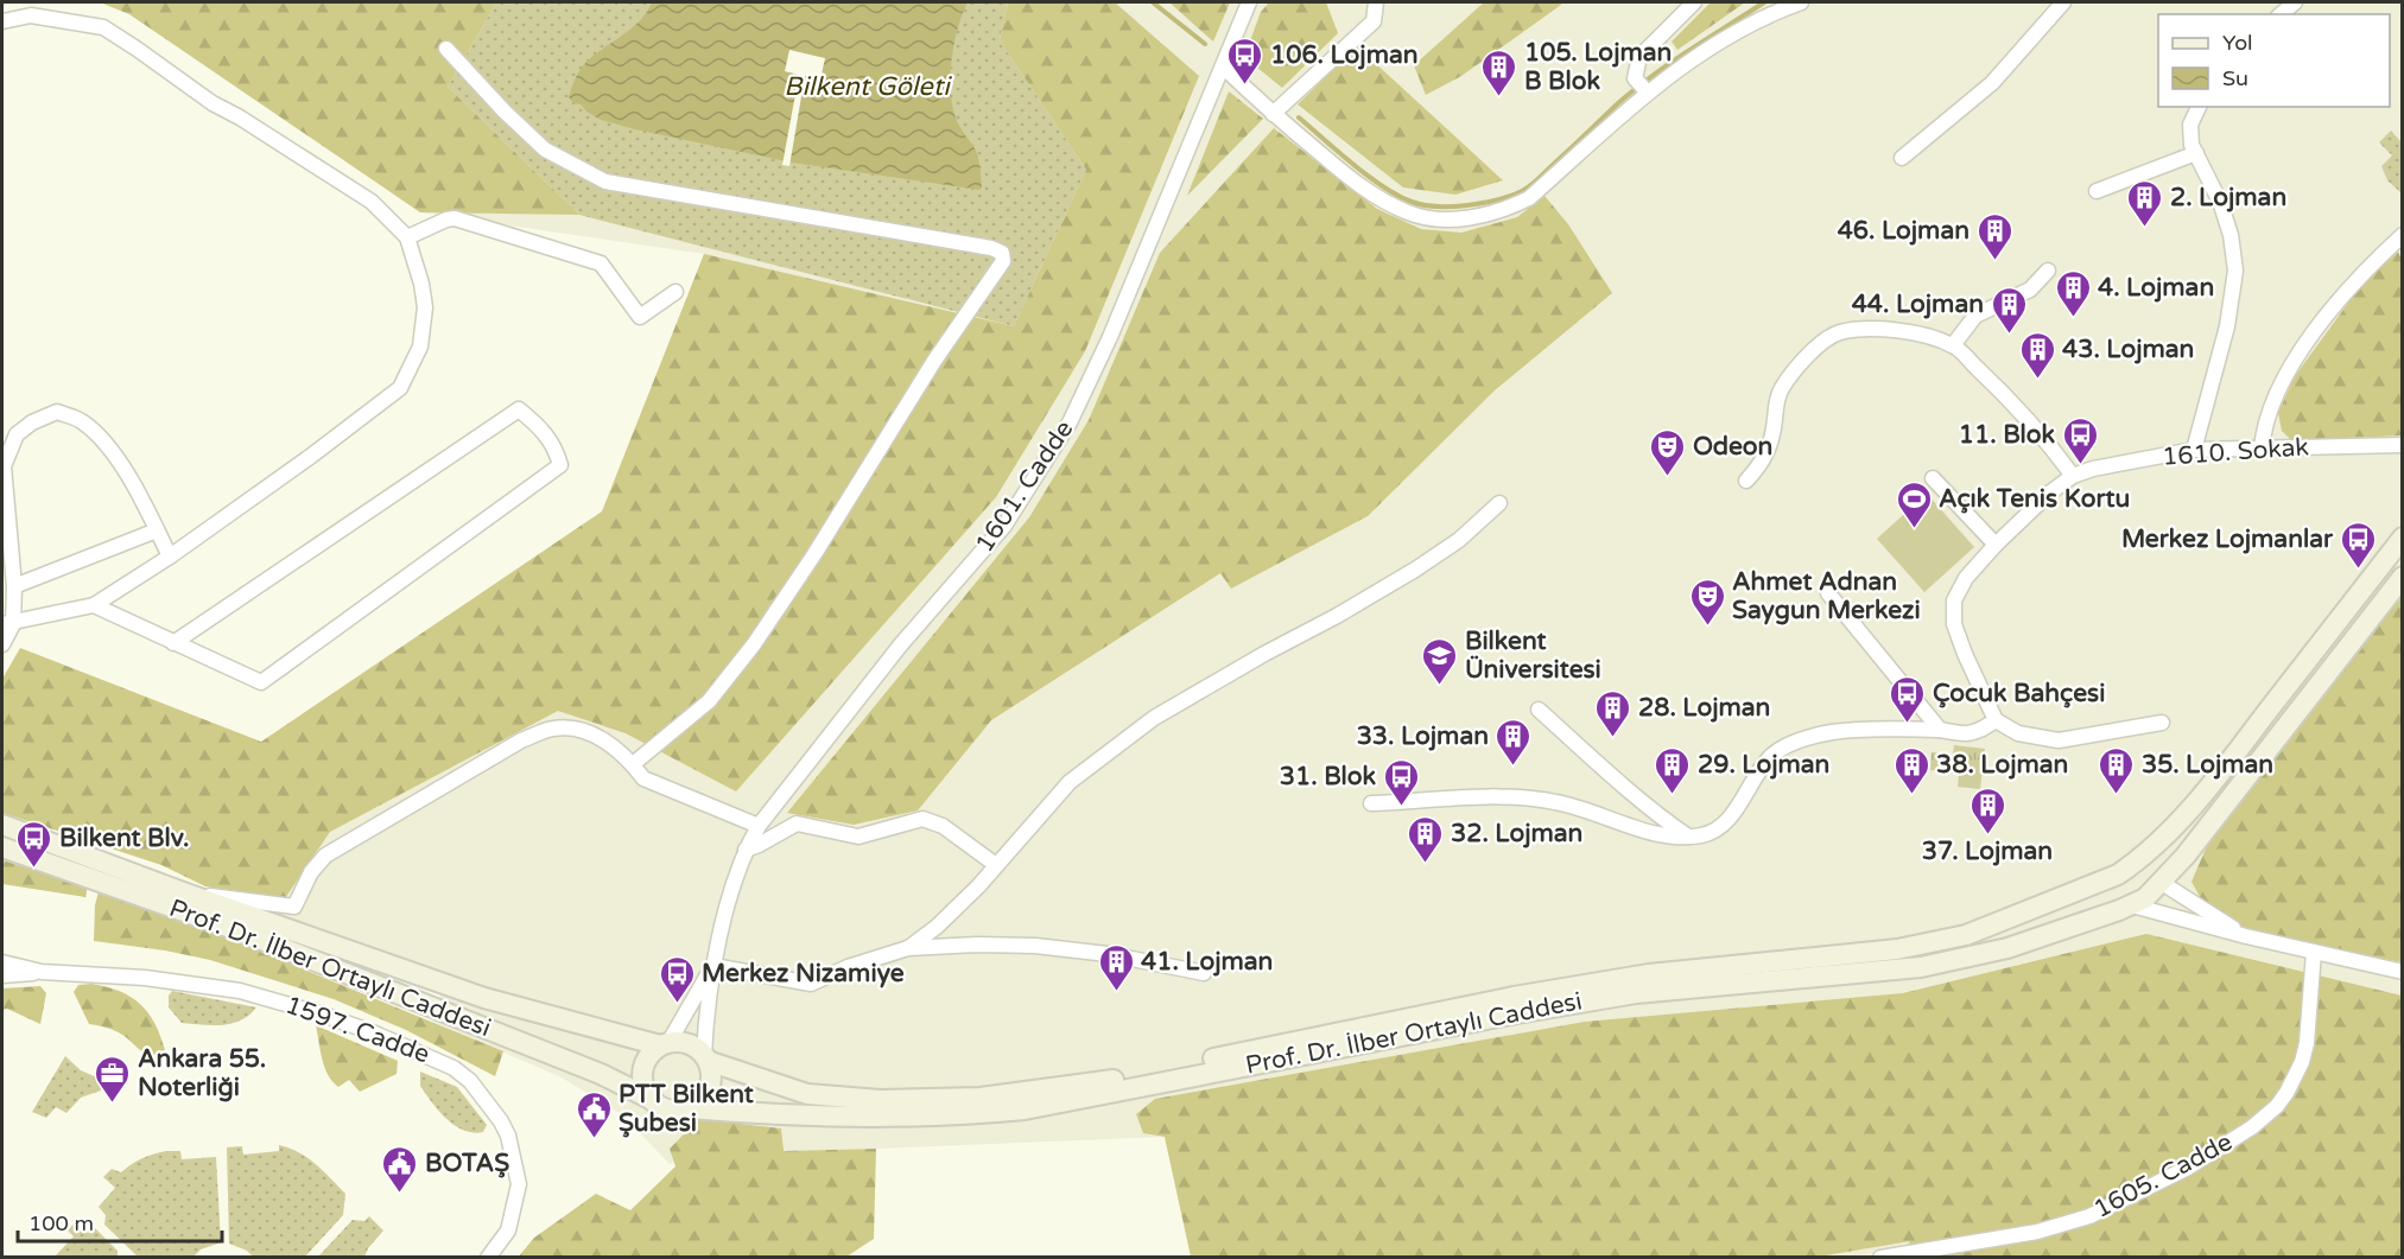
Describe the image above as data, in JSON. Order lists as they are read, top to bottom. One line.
{"streets":{"street":["1610. Sokak","1601. Cadde","Prof. Dr. İlber Ortaylı Caddesi","1597. Cadde","1605. Cadde"]},"crossings":[["1601. Cadde","Prof. Dr. İlber Ortaylı Caddesi"]],"water":["Bilkent Göleti"],"places":{"bus stop":["106. Lojman","11. Blok","Merkez Lojmanlar","Çocuk Bahçesi","31. Blok","Bilkent Blv.","Merkez Nizamiye"],"building":["105. Lojman B Blok","2. Lojman","46. Lojman","4. Lojman","44. Lojman","43. Lojman","28. Lojman","33. Lojman","29. Lojman","38. Lojman","35. Lojman","37. Lojman","32. Lojman","41. Lojman"],"theatre":["Odeon","Ahmet Adnan Saygun Merkezi"],"sports":["Açık Tenis Kortu"],"school or university":["Bilkent Üniversitesi"],"office":["Ankara 55. Noterliği"],"public building":["PTT Bilkent Şubesi","BOTAŞ"]},"legend":["Yol","Su"],"scale_bar":"100 m"}
